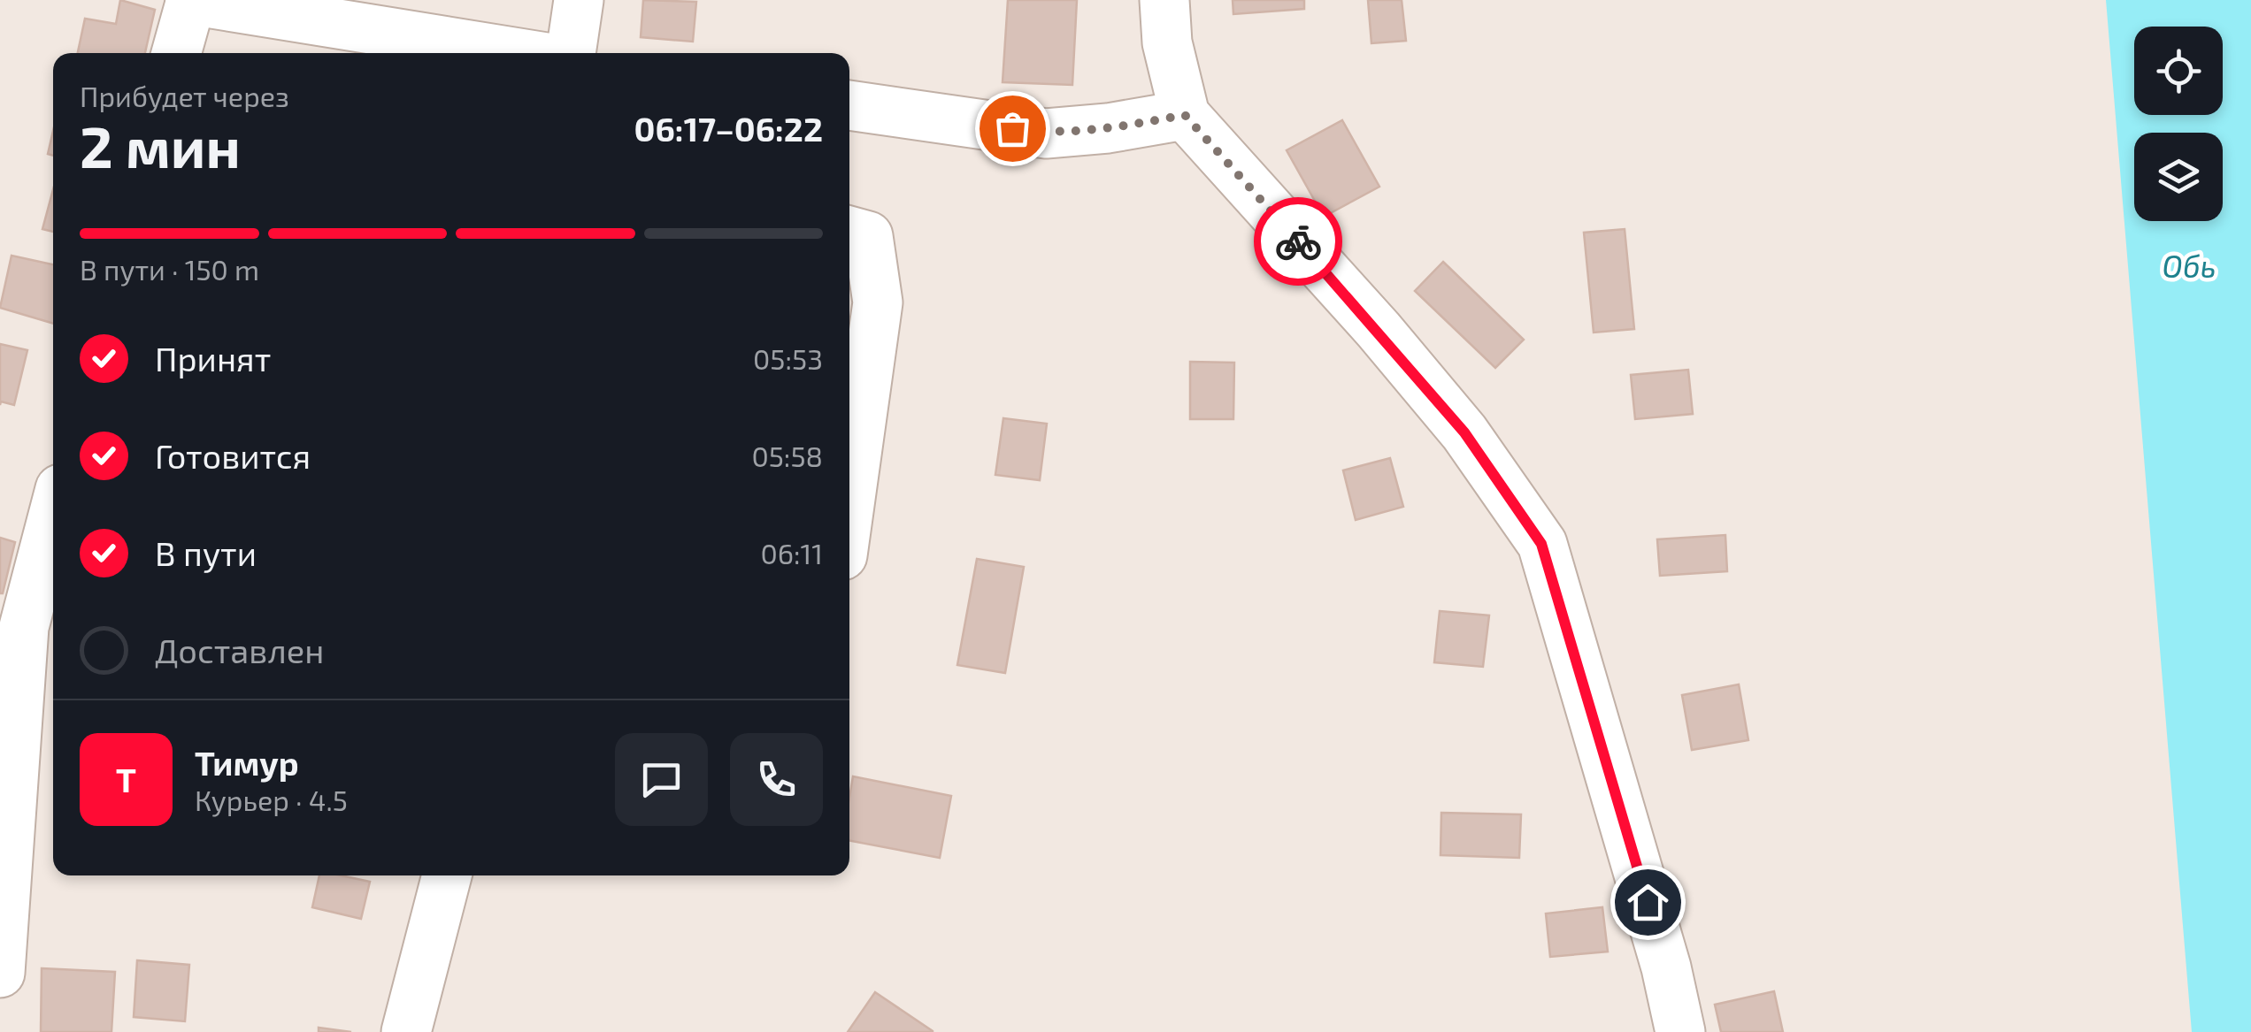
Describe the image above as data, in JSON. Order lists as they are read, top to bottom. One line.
{"water":["Обь"],"page":{"heading":["2 мин","Прибудет через","06:17–06:22"],"panel":["Тимур","Курьер · 4.5"],"bar":"В пути · 150 m","list":[["Принят","05:53"],["Готовится","05:58"],["В пути","06:11"],"Доставлен"],"round":"Т"}}
